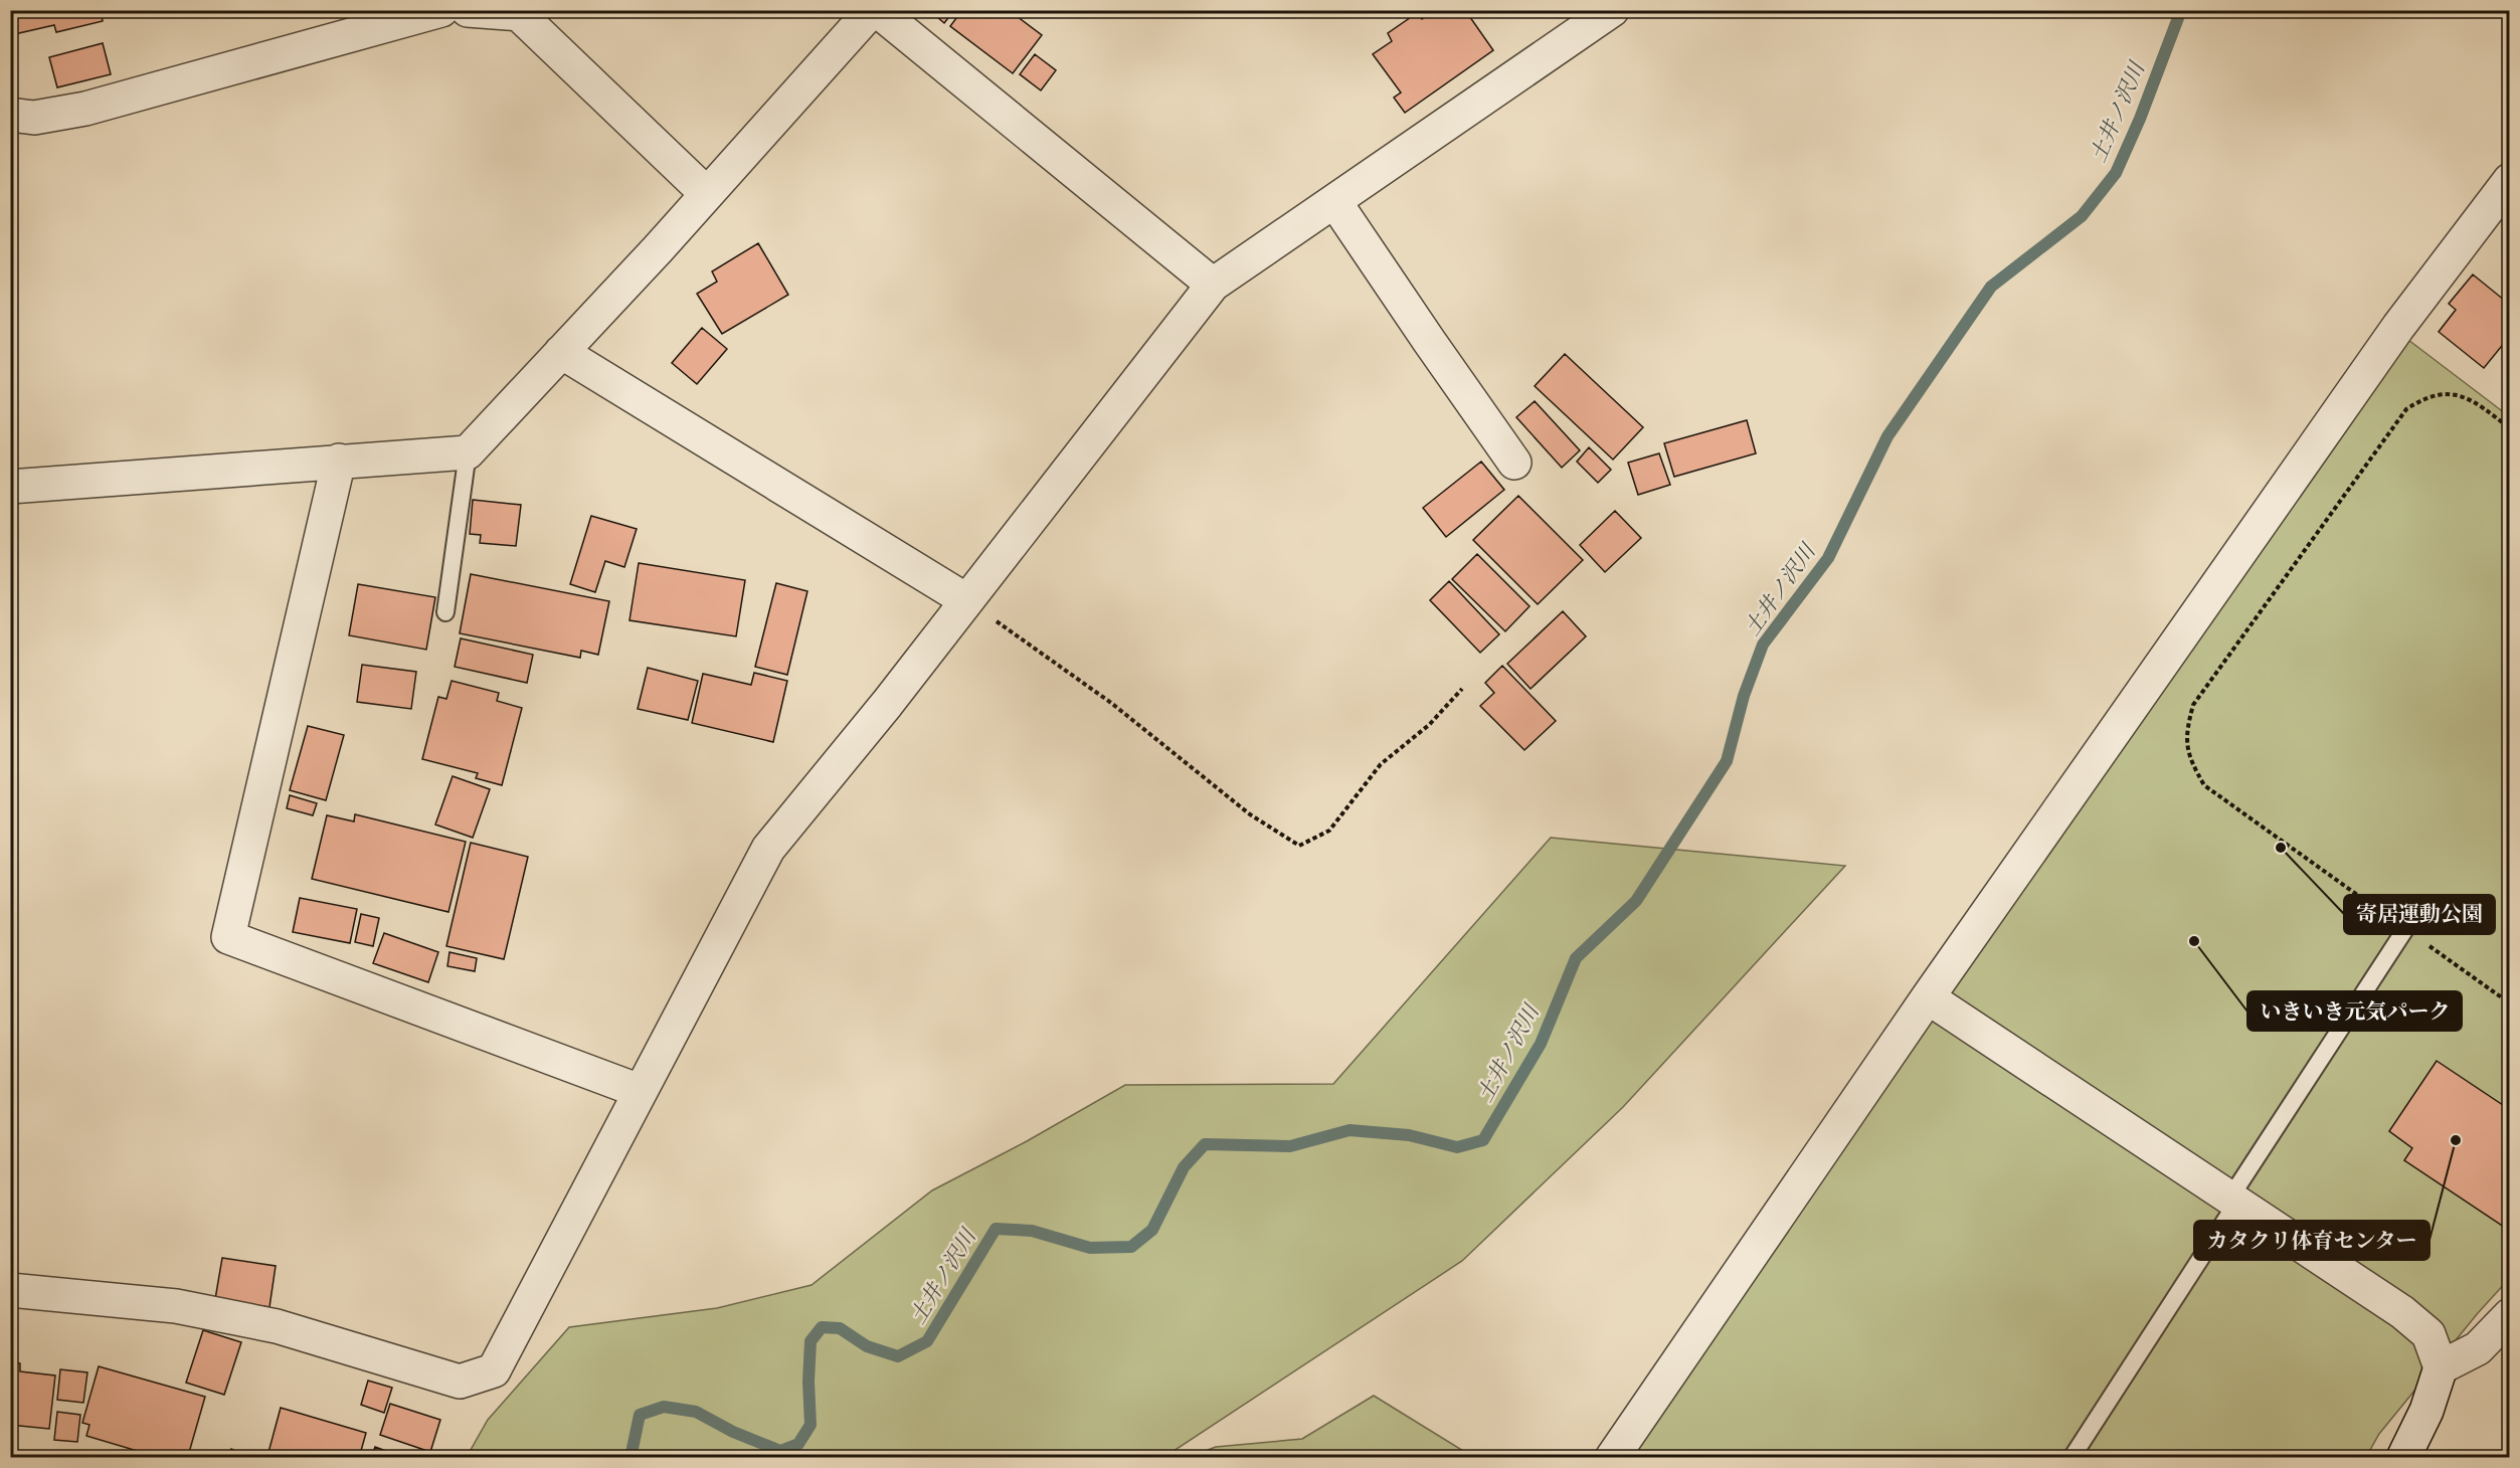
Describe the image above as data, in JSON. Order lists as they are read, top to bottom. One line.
{"water":["土井ノ沢川"],"places":["寄居運動公園","いきいき元気パーク","カタクリ体育センター"]}
